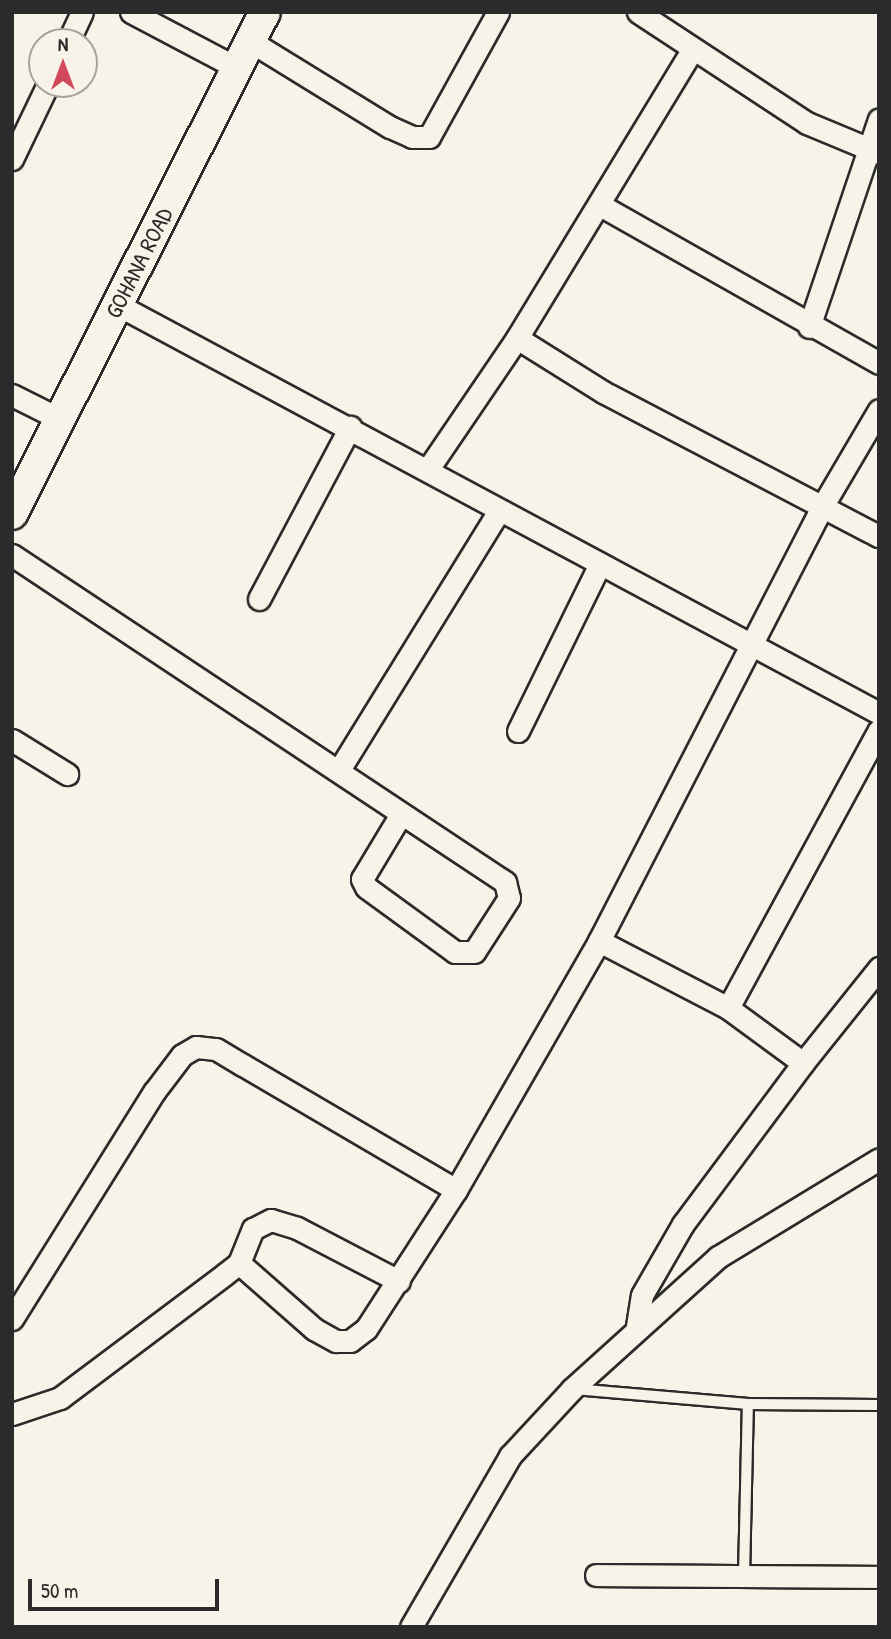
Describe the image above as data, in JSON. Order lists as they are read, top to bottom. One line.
{"streets":{"main road":["GOHANA ROAD"]},"scale_bar":"50 m","north":"top"}
